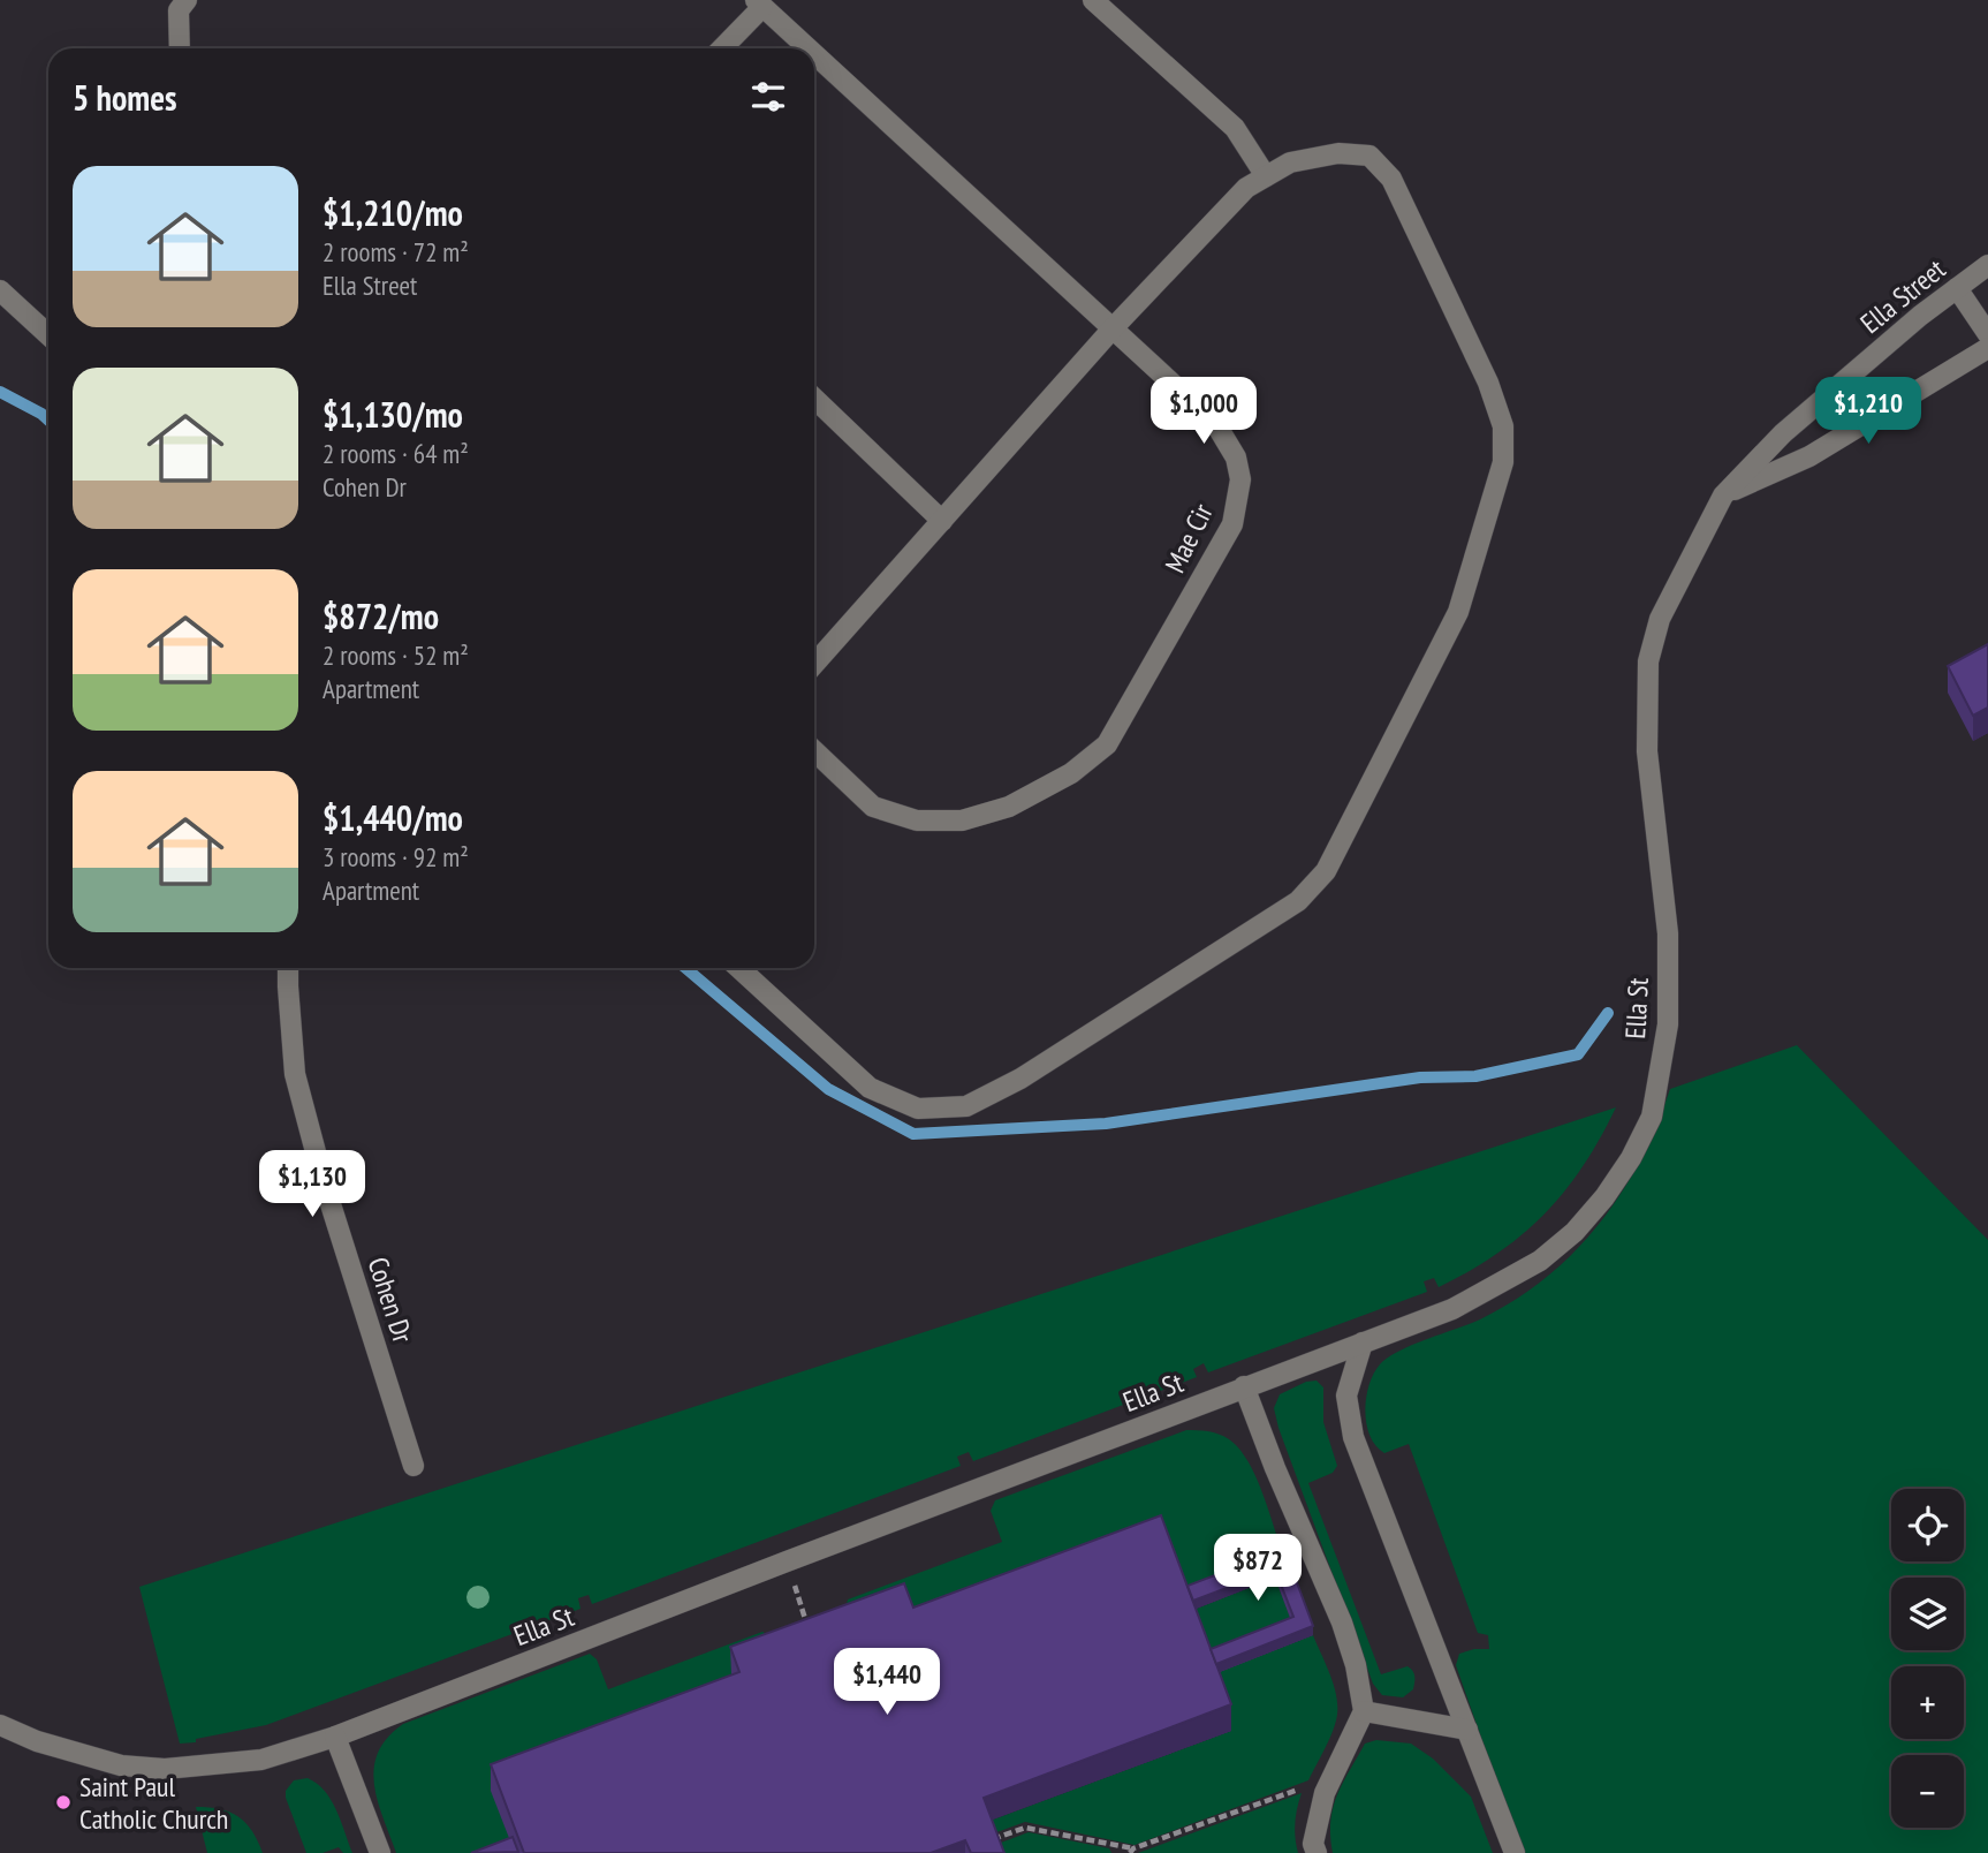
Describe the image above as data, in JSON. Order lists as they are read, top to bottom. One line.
{"streets":{"street":["Ella Street","Mae Cir","Ella St","Cohen Dr"]},"crossings":[["Ella Street","Ella St"]],"places":["Saint Paul Catholic Church"],"page":{"heading":"5 homes","list":[{"name":"$1,210/mo","note":"2 rooms · 72 m² · Ella Street"},{"name":"$1,130/mo","note":"2 rooms · 64 m² · Cohen Dr"},{"name":"$872/mo","note":"2 rooms · 52 m² · Apartment"},{"name":"$1,440/mo","note":"3 rooms · 92 m² · Apartment"}],"price":["$1,000","$1,210","$1,130","$872","$1,440"],"map_buttons":["+","−"]}}
